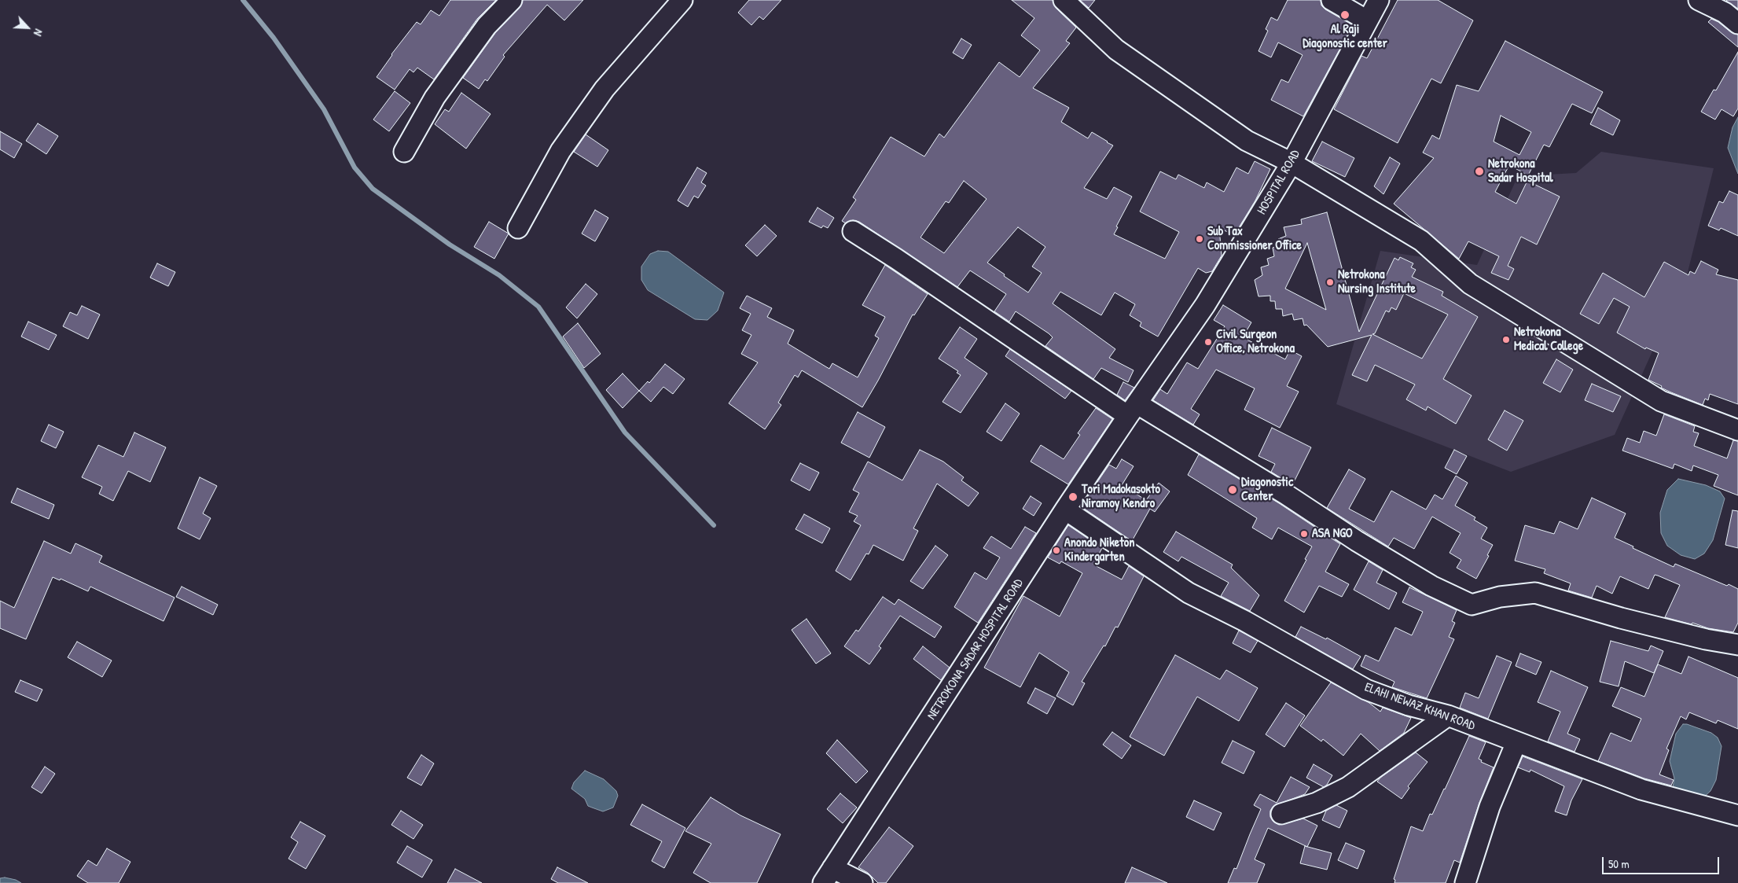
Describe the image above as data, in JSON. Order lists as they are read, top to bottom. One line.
{"streets":{"street":["HOSPITAL ROAD","NETROKONA SADAR HOSPITAL ROAD","ELAHI NEWAZ KHAN ROAD"]},"crossings":[["HOSPITAL ROAD","NETROKONA SADAR HOSPITAL ROAD"],["NETROKONA SADAR HOSPITAL ROAD","ELAHI NEWAZ KHAN ROAD"]],"places":["Al Raji Diagonostic center","Netrokona Sadar Hospital","Sub Tax Commissioner Office","Netrokona Nursing Institute","Netrokona Medical College","Civil Surgeon Office, Netrokona","Diagonostic Center","Tori Madokasokto Niramoy Kendro","ASA NGO","Anondo Niketon Kindergarten"],"scale_bar":"50 m","north":"bottom right"}
